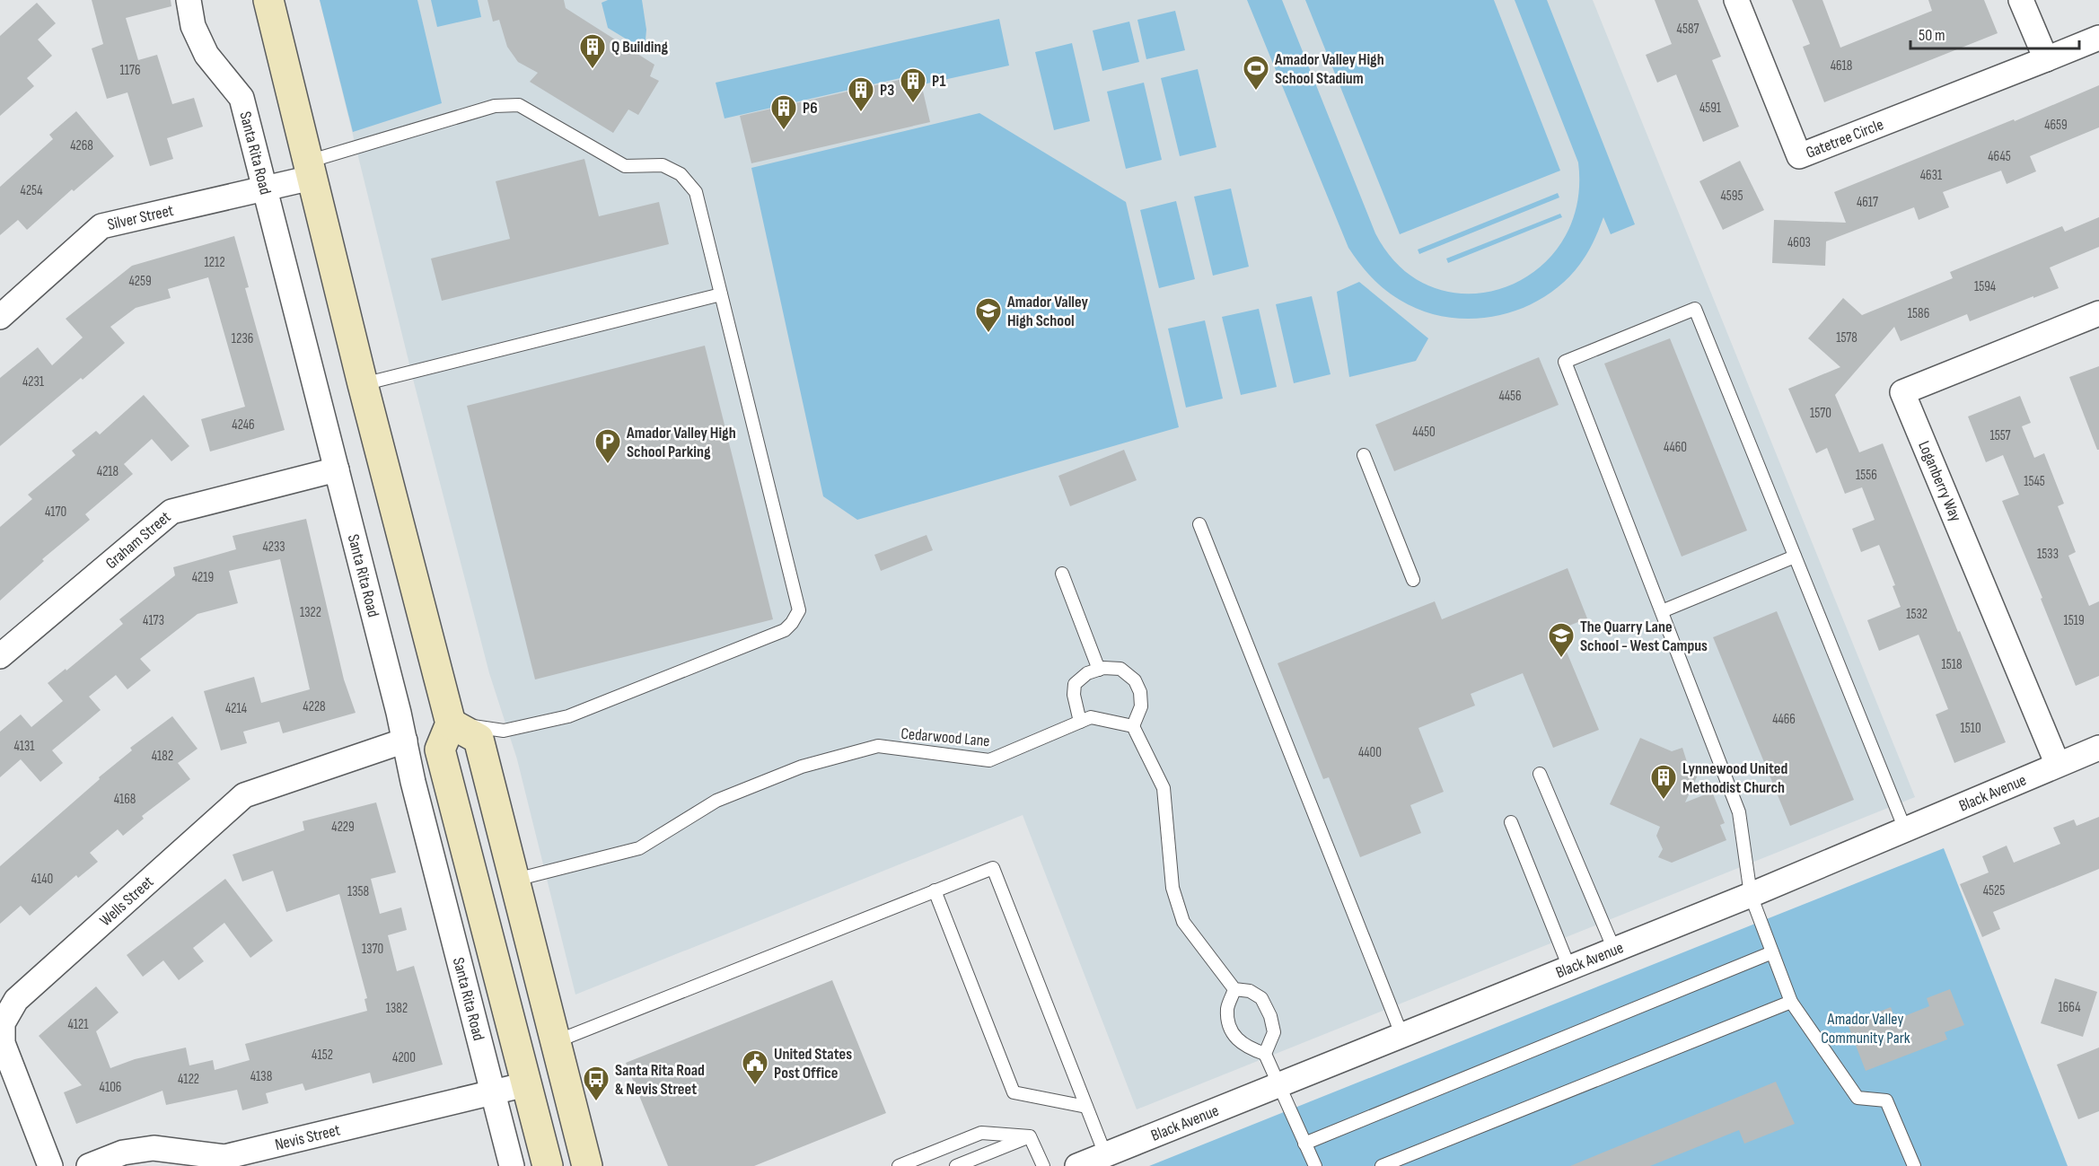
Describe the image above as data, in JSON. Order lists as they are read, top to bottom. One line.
{"streets":{"main road":["Santa Rita Road"],"street":["Gatetree Circle","Silver Street","Loganberry Way","Graham Street","Black Avenue","Wells Street","Nevis Street"],"lane":["Cedarwood Lane"]},"crossings":[["Santa Rita Road","Silver Street"],["Santa Rita Road","Graham Street"],["Santa Rita Road","Wells Street"],["Santa Rita Road","Nevis Street"],["Loganberry Way","Black Avenue"]],"parks":["Amador Valley Community Park"],"places":{"building":["Q Building","P1","P3","P6","Lynnewood United Methodist Church"],"sports":["Amador Valley High School Stadium"],"school or university":["Amador Valley High School","The Quarry Lane School - West Campus"],"parking":["Amador Valley High School Parking"],"public building":["United States Post Office"],"bus stop":["Santa Rita Road & Nevis Street"]},"house_numbers":["4587","4618","1176","4591","4659","4268","4645","4631","4254","4595","4617","4603","1212","4259","1594","1586","1578","1236","4231","4456","1570","4246","4450","1557","4460","4218","1556","1545","4170","4233","1533","4219","1322","1532","4173","1519","1518","4228","4214","4466","1510","4131","4400","4182","4168","4229","4140","4525","1358","1370","1664","1382","4121","4152","4200","4138","4122","4106"],"scale_bar":"50 m"}
